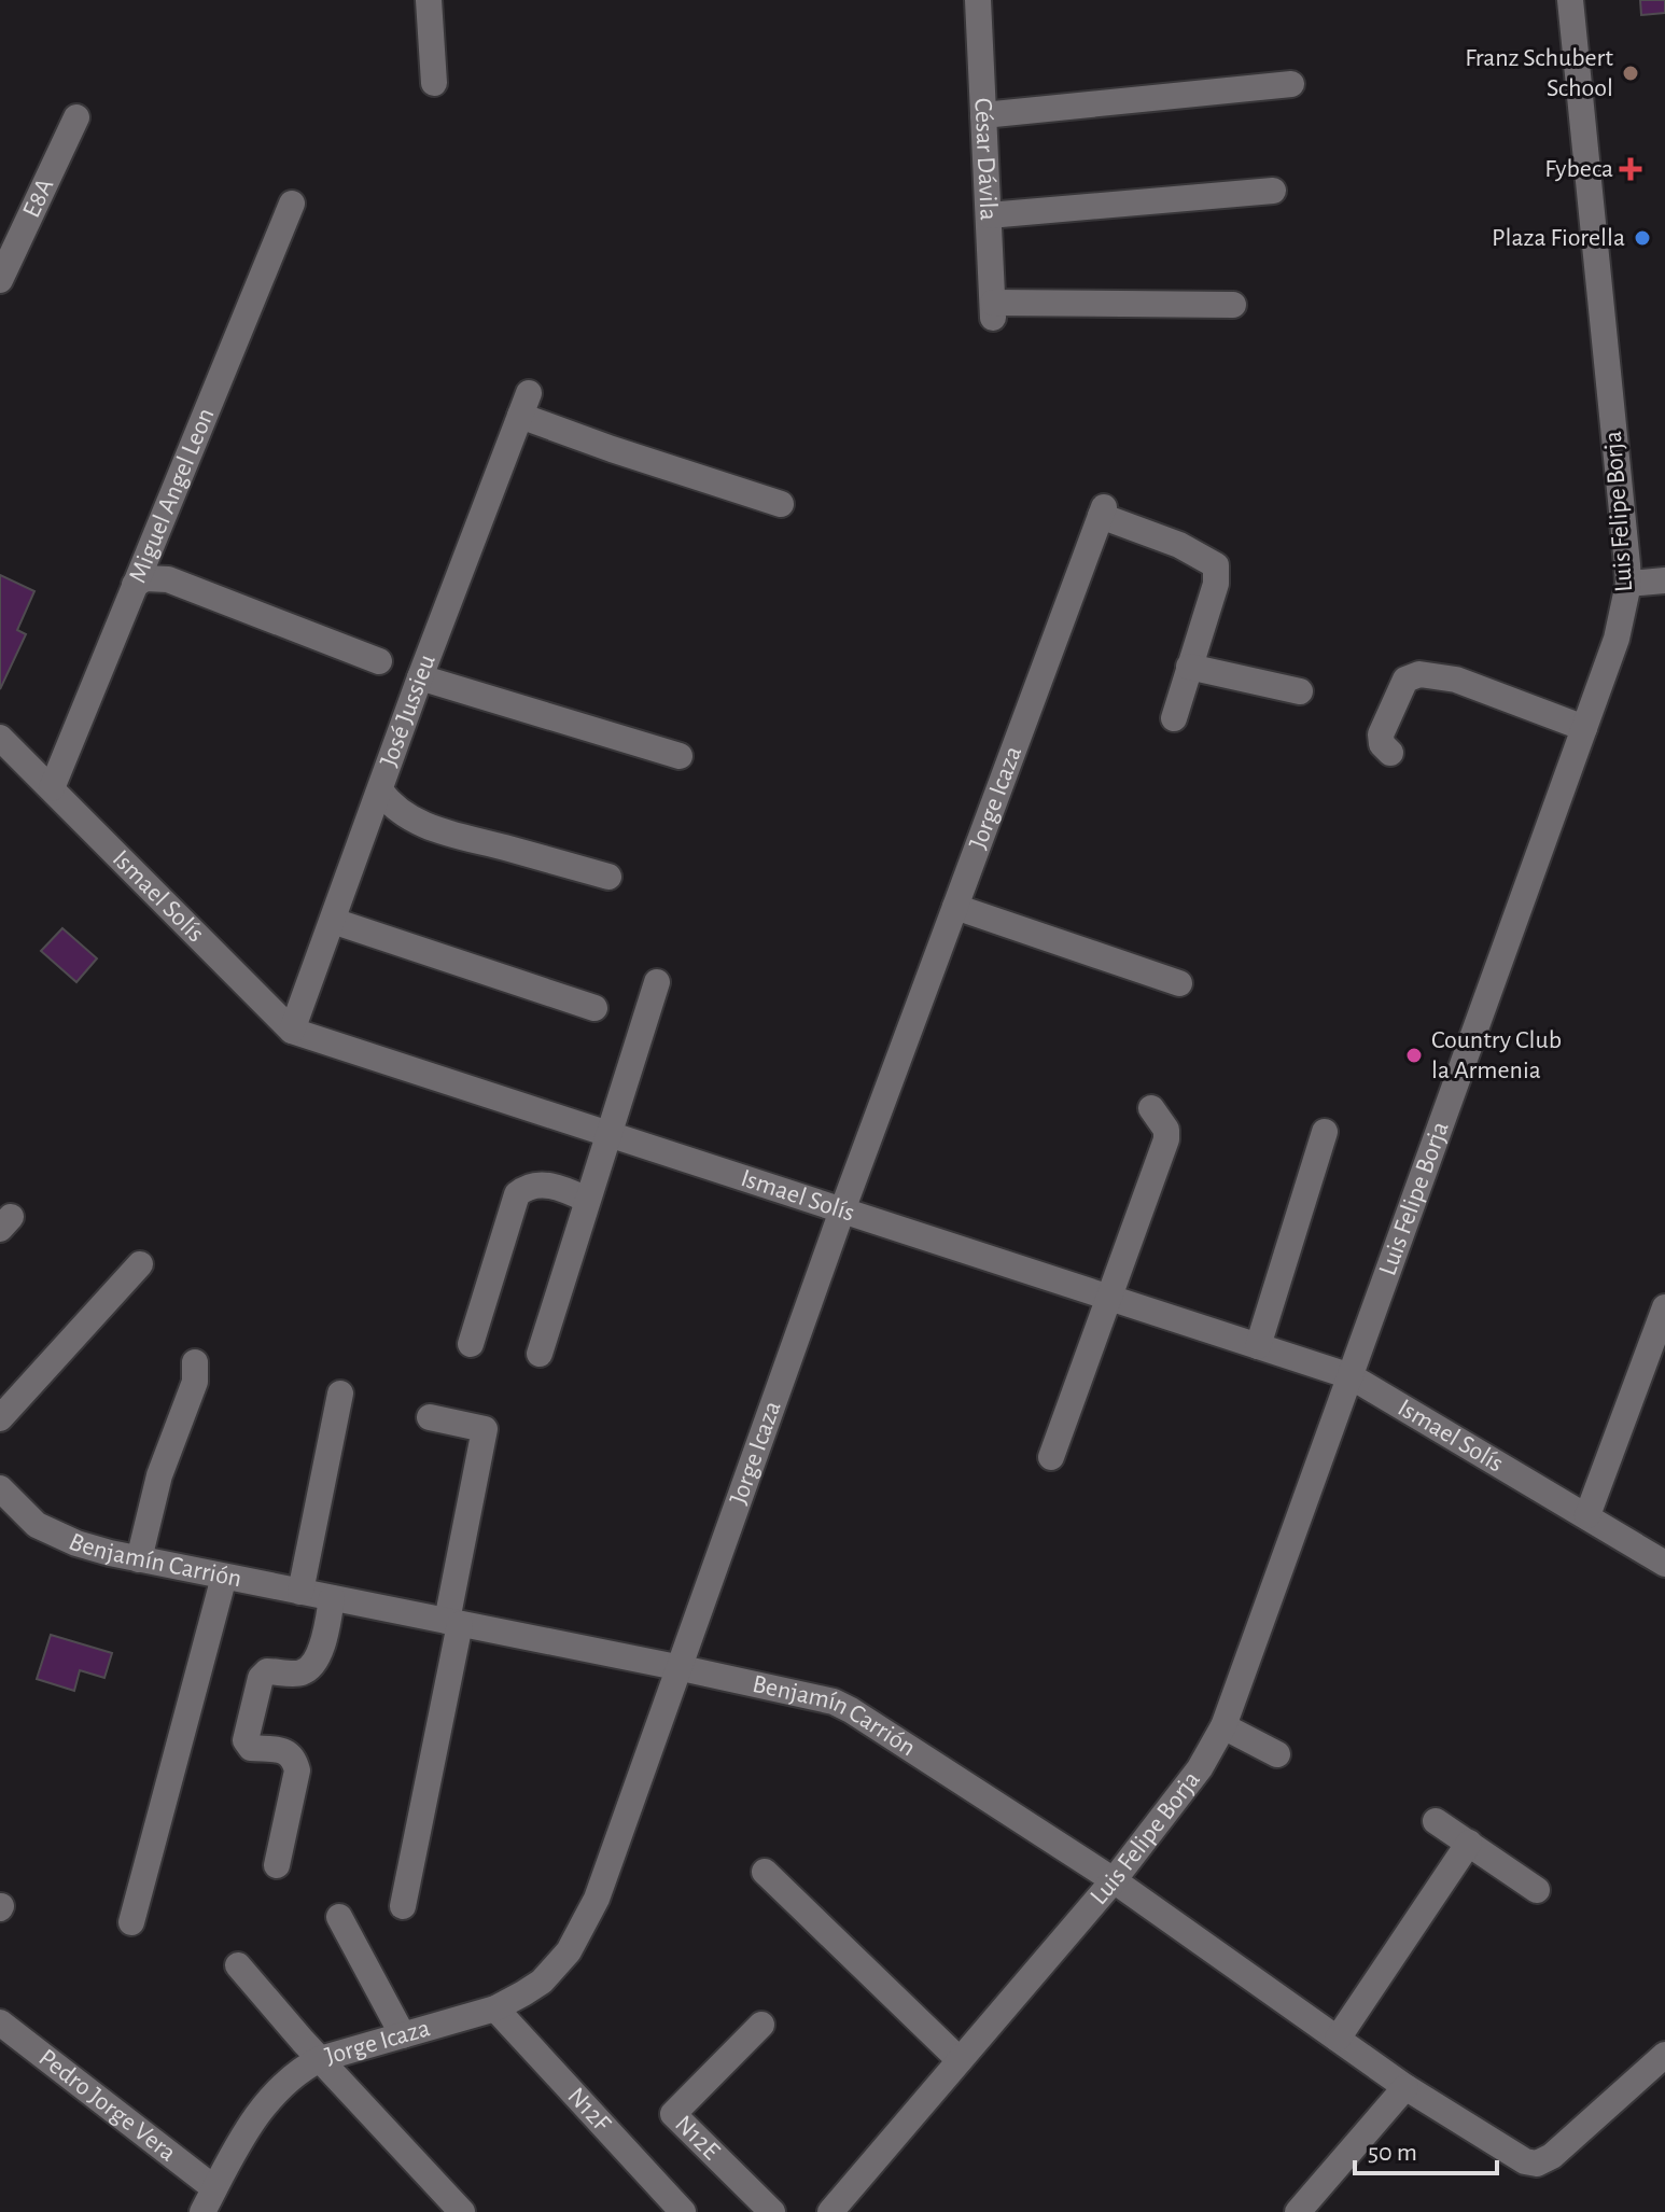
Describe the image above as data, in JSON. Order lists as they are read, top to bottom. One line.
{"streets":{"street":["César Dávila","E8A","Miguel Angel Leon","Luis Felipe Borja","José Jussieu","Jorge Icaza","Ismael Solís","Benjamín Carrión","Pedro Jorge Vera","N12F","N12E"]},"crossings":[["Miguel Angel Leon","Ismael Solís"],["Luis Felipe Borja","Ismael Solís"],["Luis Felipe Borja","Benjamín Carrión"],["José Jussieu","Ismael Solís"],["Jorge Icaza","Ismael Solís"],["Jorge Icaza","Benjamín Carrión"],["Jorge Icaza","Pedro Jorge Vera"],["Jorge Icaza","N12F"]],"places":{"other":["Franz Schubert School","Plaza Fiorella","Country Club la Armenia"],"health":["Fybeca"]},"scale_bar":"50 m"}
